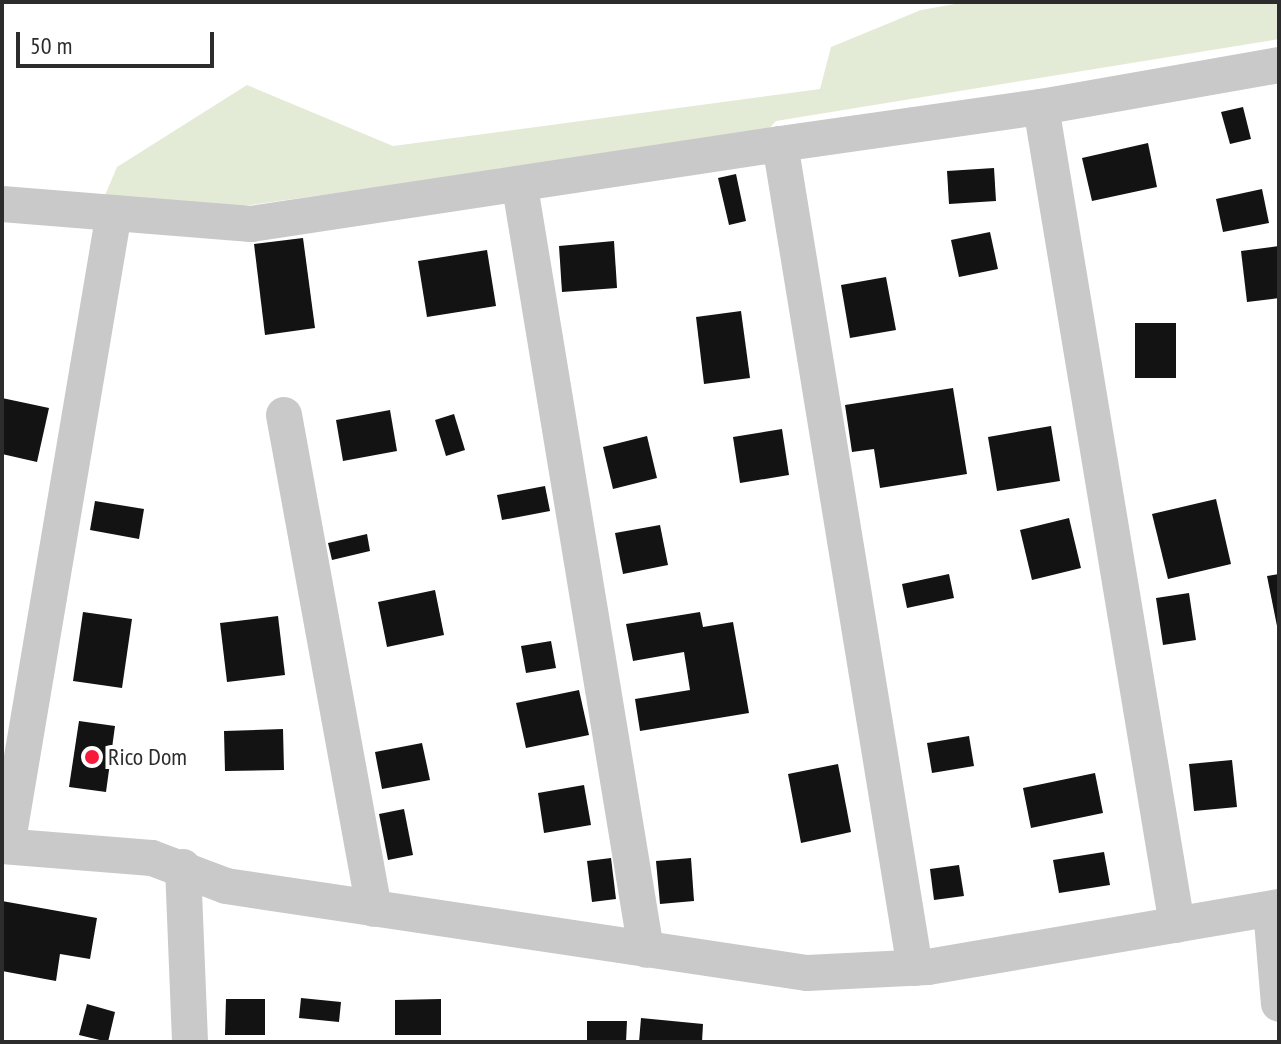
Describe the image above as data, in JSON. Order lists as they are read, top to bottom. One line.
{"places":["Rico Dom"],"scale_bar":"50 m"}
